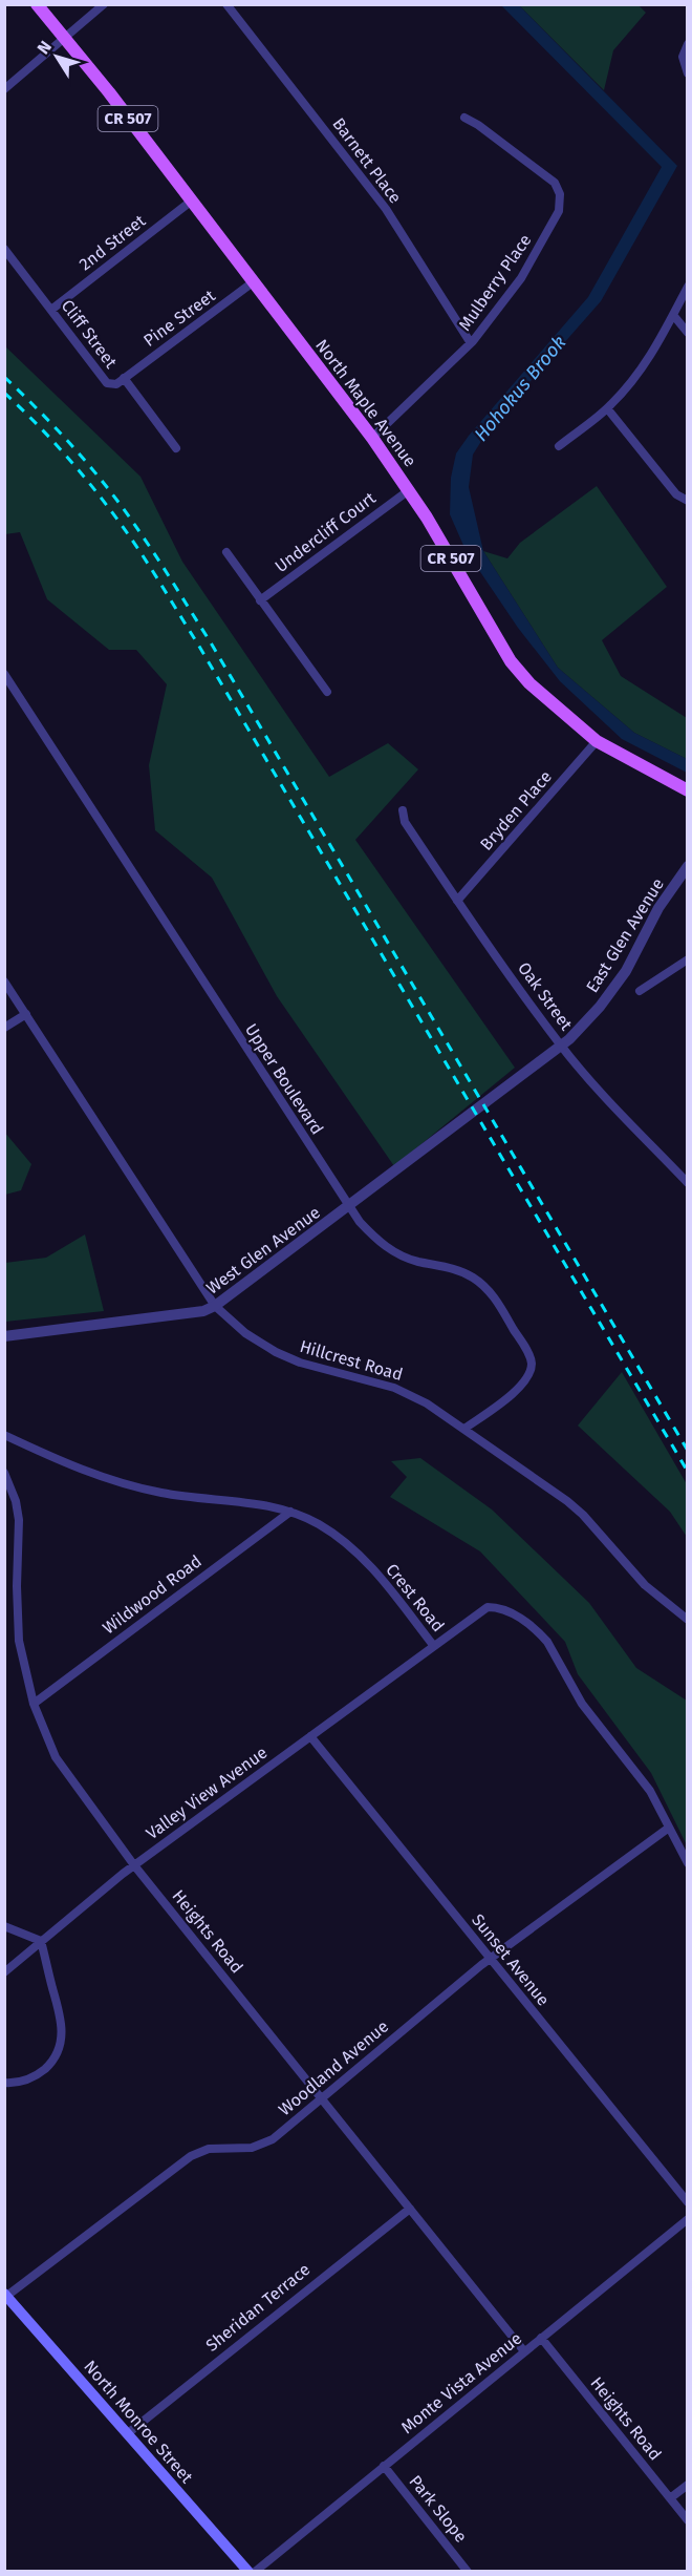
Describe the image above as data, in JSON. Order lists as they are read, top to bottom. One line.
{"streets":{"main road":["CR 507","North Maple Avenue","North Monroe Street"],"street":["Barnett Place","2nd Street","Mulberry Place","Pine Street","Cliff Street","Undercliff Court","Bryden Place","East Glen Avenue","Oak Street","Upper Boulevard","West Glen Avenue","Hillcrest Road","Wildwood Road","Crest Road","Valley View Avenue","Heights Road","Sunset Avenue","Woodland Avenue","Sheridan Terrace","Monte Vista Avenue","Park Slope"]},"crossings":[["Barnett Place","Mulberry Place"],["2nd Street","Cliff Street"],["2nd Street","North Maple Avenue"],["Mulberry Place","North Maple Avenue"],["Pine Street","Cliff Street"],["Pine Street","North Maple Avenue"],["North Maple Avenue","Undercliff Court"],["North Maple Avenue","Bryden Place"],["Bryden Place","Oak Street"],["East Glen Avenue","Oak Street"],["East Glen Avenue","West Glen Avenue"],["Upper Boulevard","West Glen Avenue"],["Upper Boulevard","Hillcrest Road"],["West Glen Avenue","Hillcrest Road"],["Wildwood Road","Crest Road"],["Wildwood Road","Heights Road"],["Crest Road","Valley View Avenue"],["Crest Road","Woodland Avenue"],["Valley View Avenue","Heights Road"],["Valley View Avenue","Sunset Avenue"],["Heights Road","Woodland Avenue"],["Heights Road","Sheridan Terrace"],["Heights Road","Monte Vista Avenue"],["Sunset Avenue","Woodland Avenue"],["Woodland Avenue","North Monroe Street"],["Sheridan Terrace","North Monroe Street"],["Monte Vista Avenue","Park Slope"]],"water":["Hohokus Brook"],"north":"top left"}
